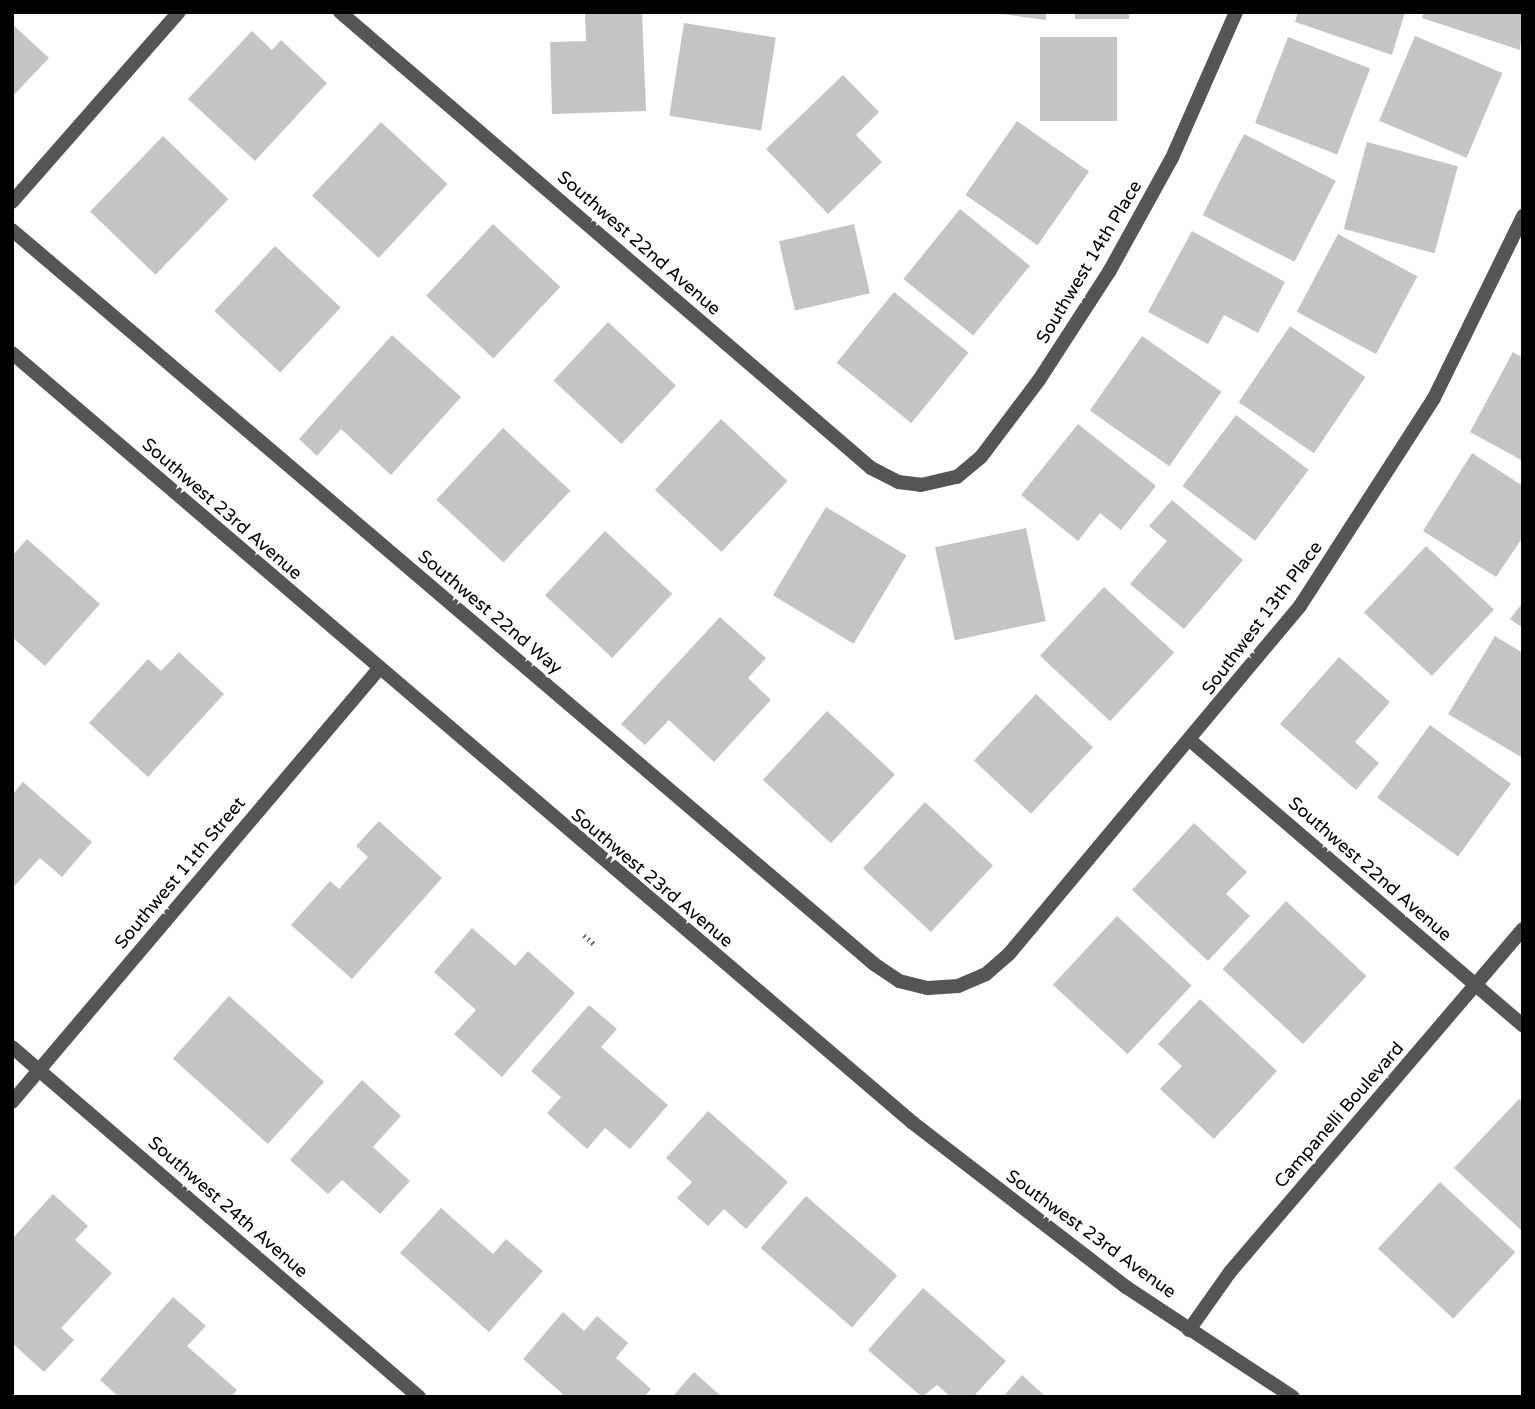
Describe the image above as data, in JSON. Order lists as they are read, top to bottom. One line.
{"streets":{"street":["Southwest 22nd Avenue","Southwest 14th Place","Southwest 23rd Avenue","Southwest 22nd Way","Southwest 13th Place","Southwest 11th Street","Campanelli Boulevard","Southwest 24th Avenue"]},"crossings":[["Southwest 22nd Avenue","Southwest 14th Place"],["Southwest 22nd Avenue","Southwest 13th Place"],["Southwest 22nd Avenue","Campanelli Boulevard"],["Southwest 23rd Avenue","Southwest 11th Street"],["Southwest 23rd Avenue","Campanelli Boulevard"],["Southwest 22nd Way","Southwest 13th Place"],["Southwest 11th Street","Southwest 24th Avenue"]]}
